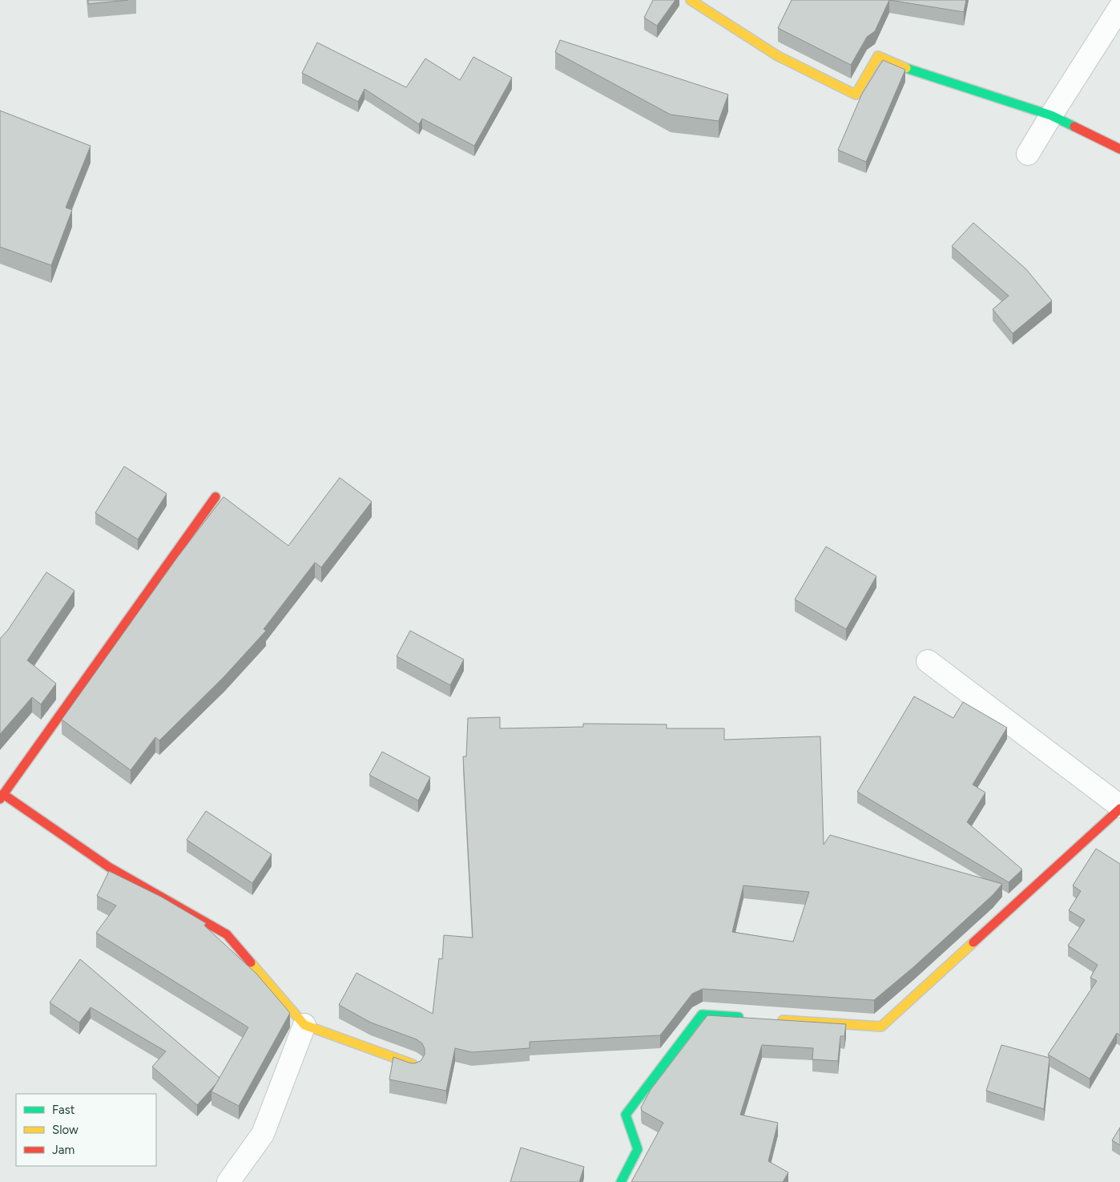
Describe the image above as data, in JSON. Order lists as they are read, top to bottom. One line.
{"legend":["Fast","Slow","Jam"]}
